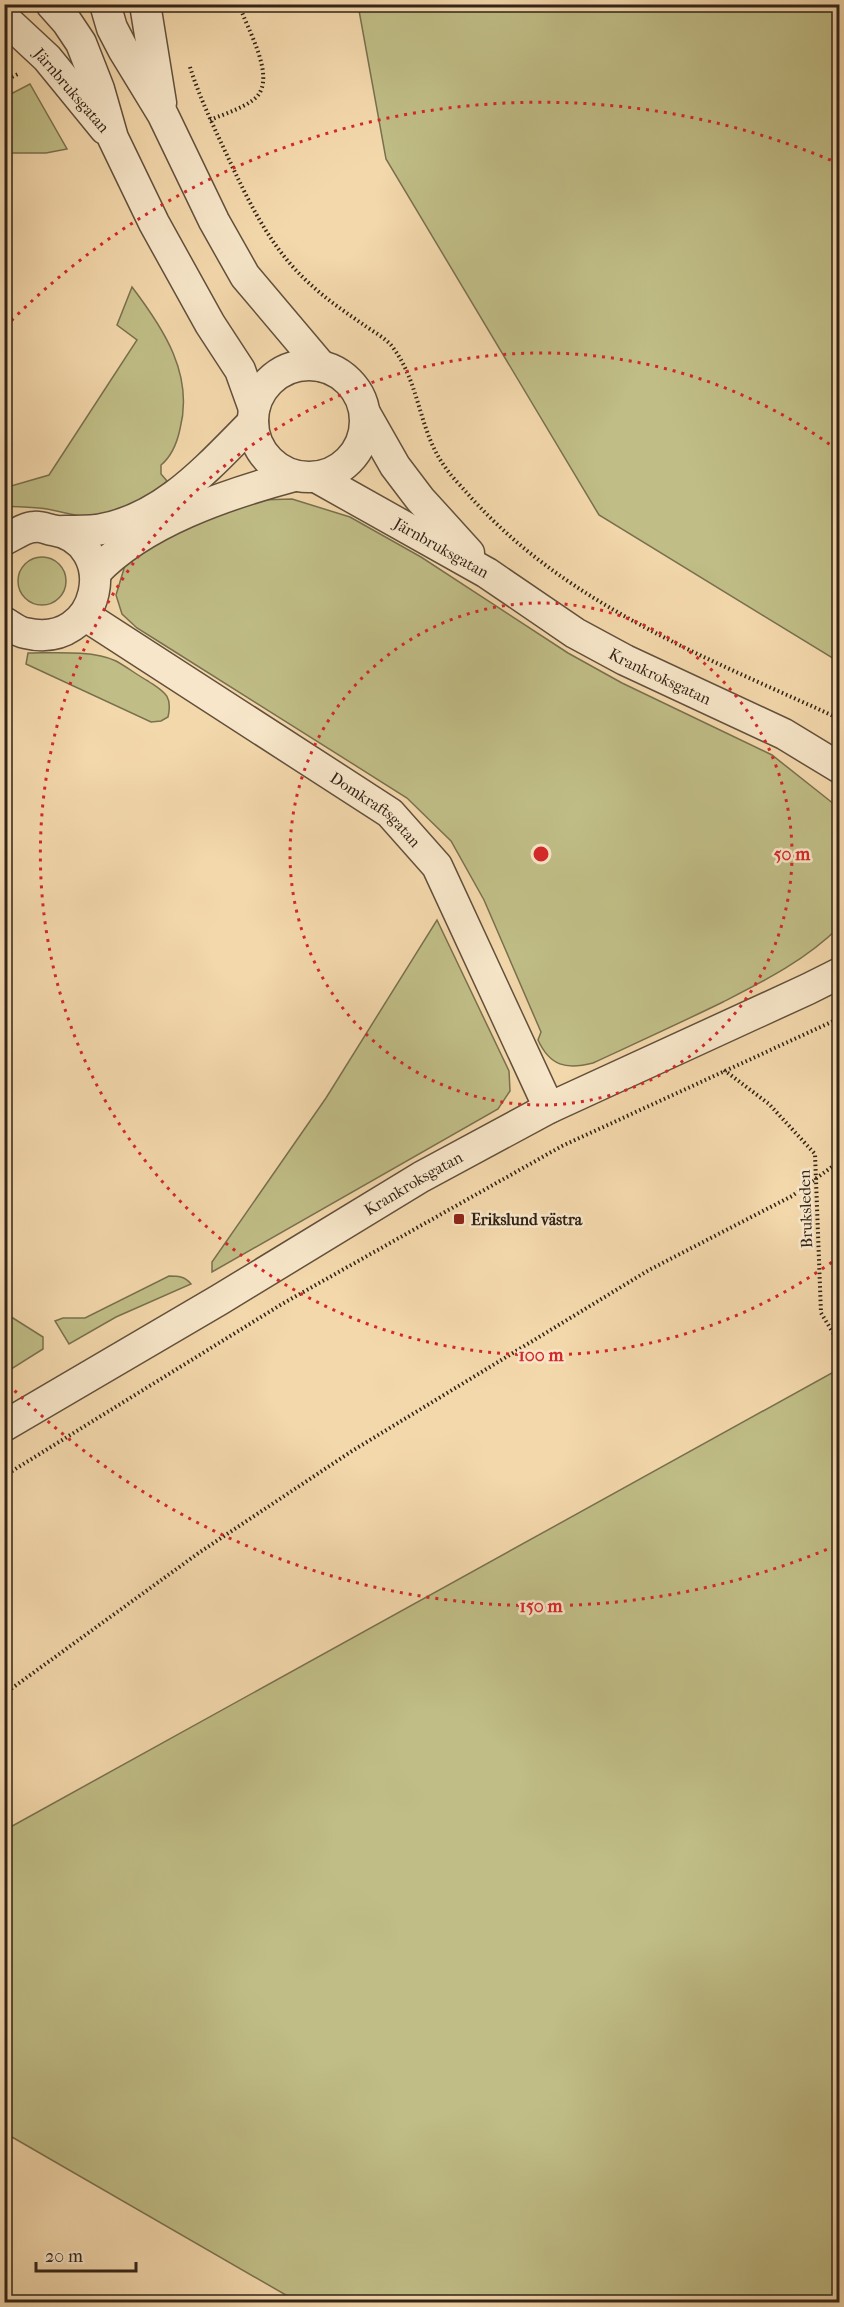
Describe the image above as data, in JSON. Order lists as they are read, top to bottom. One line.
{"streets":{"street":["Järnbruksgatan","Krankroksgatan","Domkraftsgatan"],"path":["Bruksleden"]},"crossings":[["Järnbruksgatan","Krankroksgatan"],["Krankroksgatan","Domkraftsgatan"]],"places":{"transit":["Erikslund västra"]},"scale_bar":"20 m","rings":["50 m","100 m","150 m"]}
